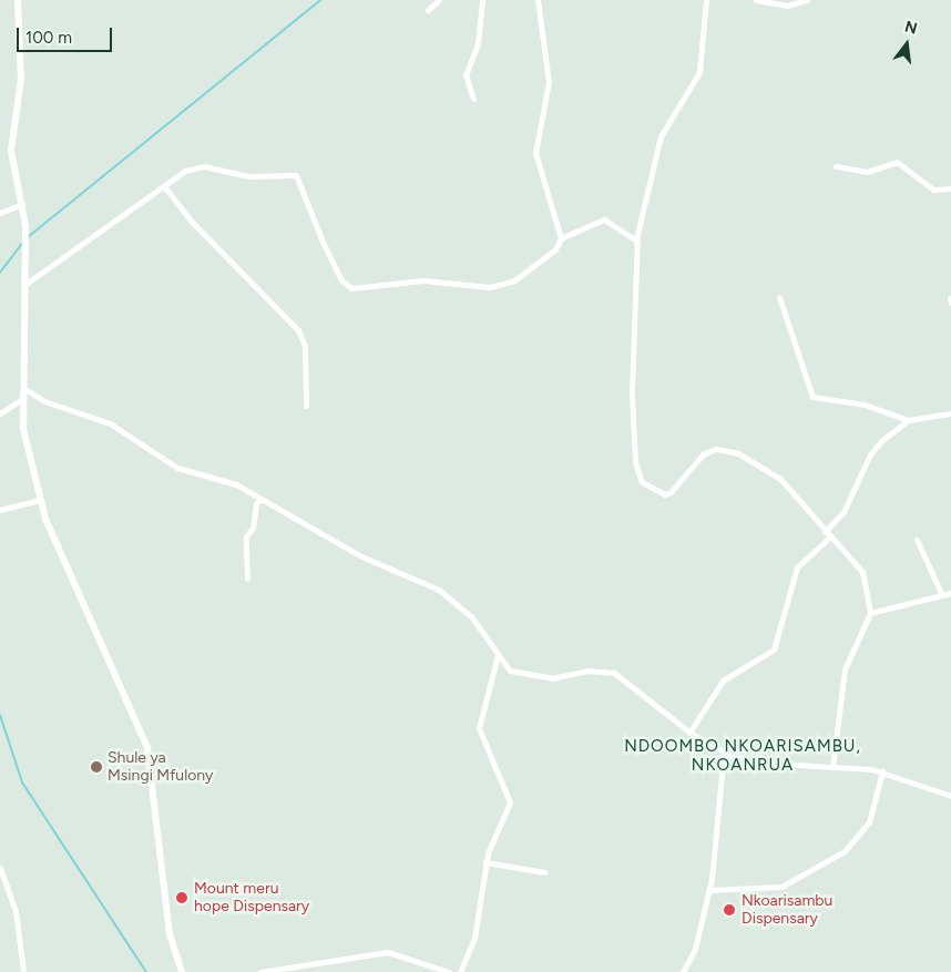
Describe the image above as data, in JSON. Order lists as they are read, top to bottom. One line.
{"districts":["NDOOMBO NKOARISAMBU, NKOANRUA"],"places":["Shule ya Msingi Mfulony","Mount meru hope Dispensary","Nkoarisambu Dispensary"],"scale_bar":"100 m","north":"top"}
